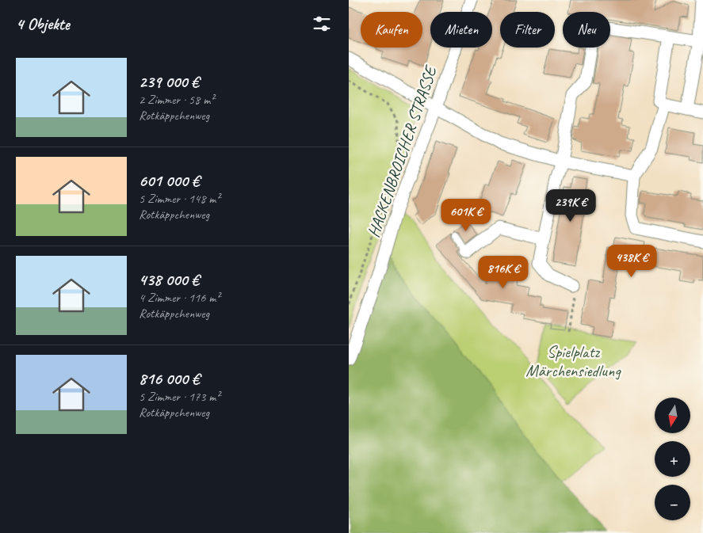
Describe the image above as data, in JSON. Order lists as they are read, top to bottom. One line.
{"streets":{"street":["HACKENBROICHER STRASSE"]},"parks":["Spielplatz Märchensiedlung"],"north":"bottom","page":{"heading":"4 Objekte","chip":["Kaufen","Mieten","Filter","Neu"],"list":[{"name":"239 000 €","note":"2 Zimmer · 58 m² · Rotkäppchenweg"},{"name":"601 000 €","note":"5 Zimmer · 148 m² · Rotkäppchenweg"},{"name":"438 000 €","note":"4 Zimmer · 116 m² · Rotkäppchenweg"},{"name":"816 000 €","note":"5 Zimmer · 173 m² · Rotkäppchenweg"}],"price":["239K €","601K €","438K €","816K €"],"map_buttons":["+","−"]}}
